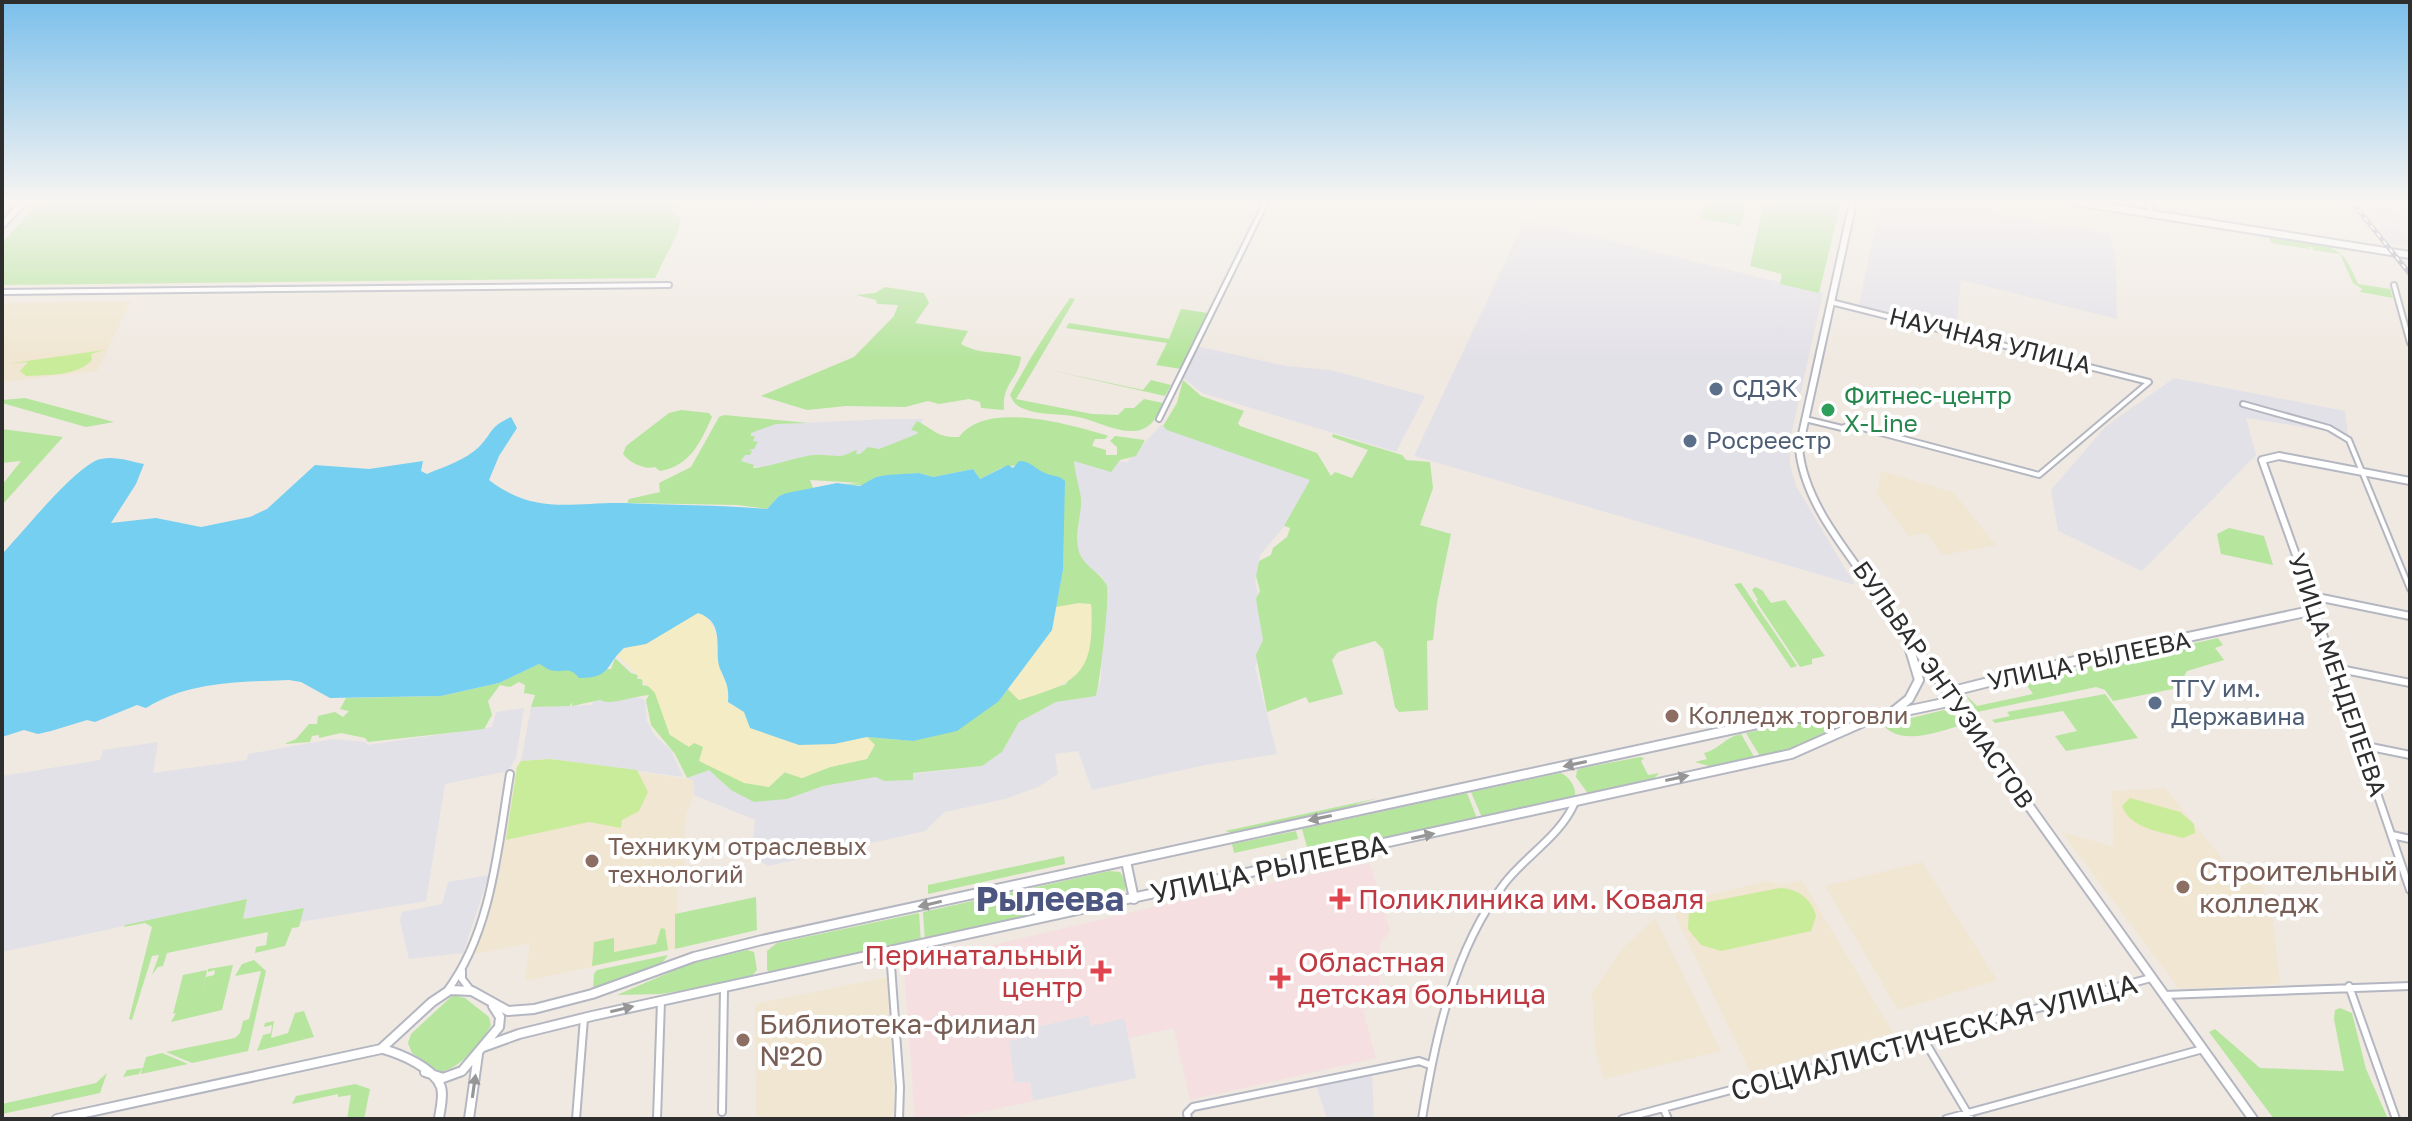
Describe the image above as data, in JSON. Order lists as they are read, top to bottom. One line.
{"streets":{"main road":["УЛИЦА РЫЛЕЕВА","УЛИЦА МЕНДЕЛЕЕВА","БУЛЬВАР ЭНТУЗИАСТОВ"],"street":["НАУЧНАЯ УЛИЦА","СОЦИАЛИСТИЧЕСКАЯ УЛИЦА"]},"crossings":[["НАУЧНАЯ УЛИЦА","БУЛЬВАР ЭНТУЗИАСТОВ"],["УЛИЦА РЫЛЕЕВА","УЛИЦА МЕНДЕЛЕЕВА"],["УЛИЦА РЫЛЕЕВА","БУЛЬВАР ЭНТУЗИАСТОВ"],["БУЛЬВАР ЭНТУЗИАСТОВ","СОЦИАЛИСТИЧЕСКАЯ УЛИЦА"]],"districts":["Рылеева"],"places":{"other":["СДЭК","Фитнес-центр X-Line","Росреестр","ТГУ им. Державина","Колледж торговли","Техникум отраслевых технологий","Строительный колледж","Библиотека-филиал №20"],"health":["Поликлиника им. Коваля","Перинатальный центр","Областная детская больница"]}}
